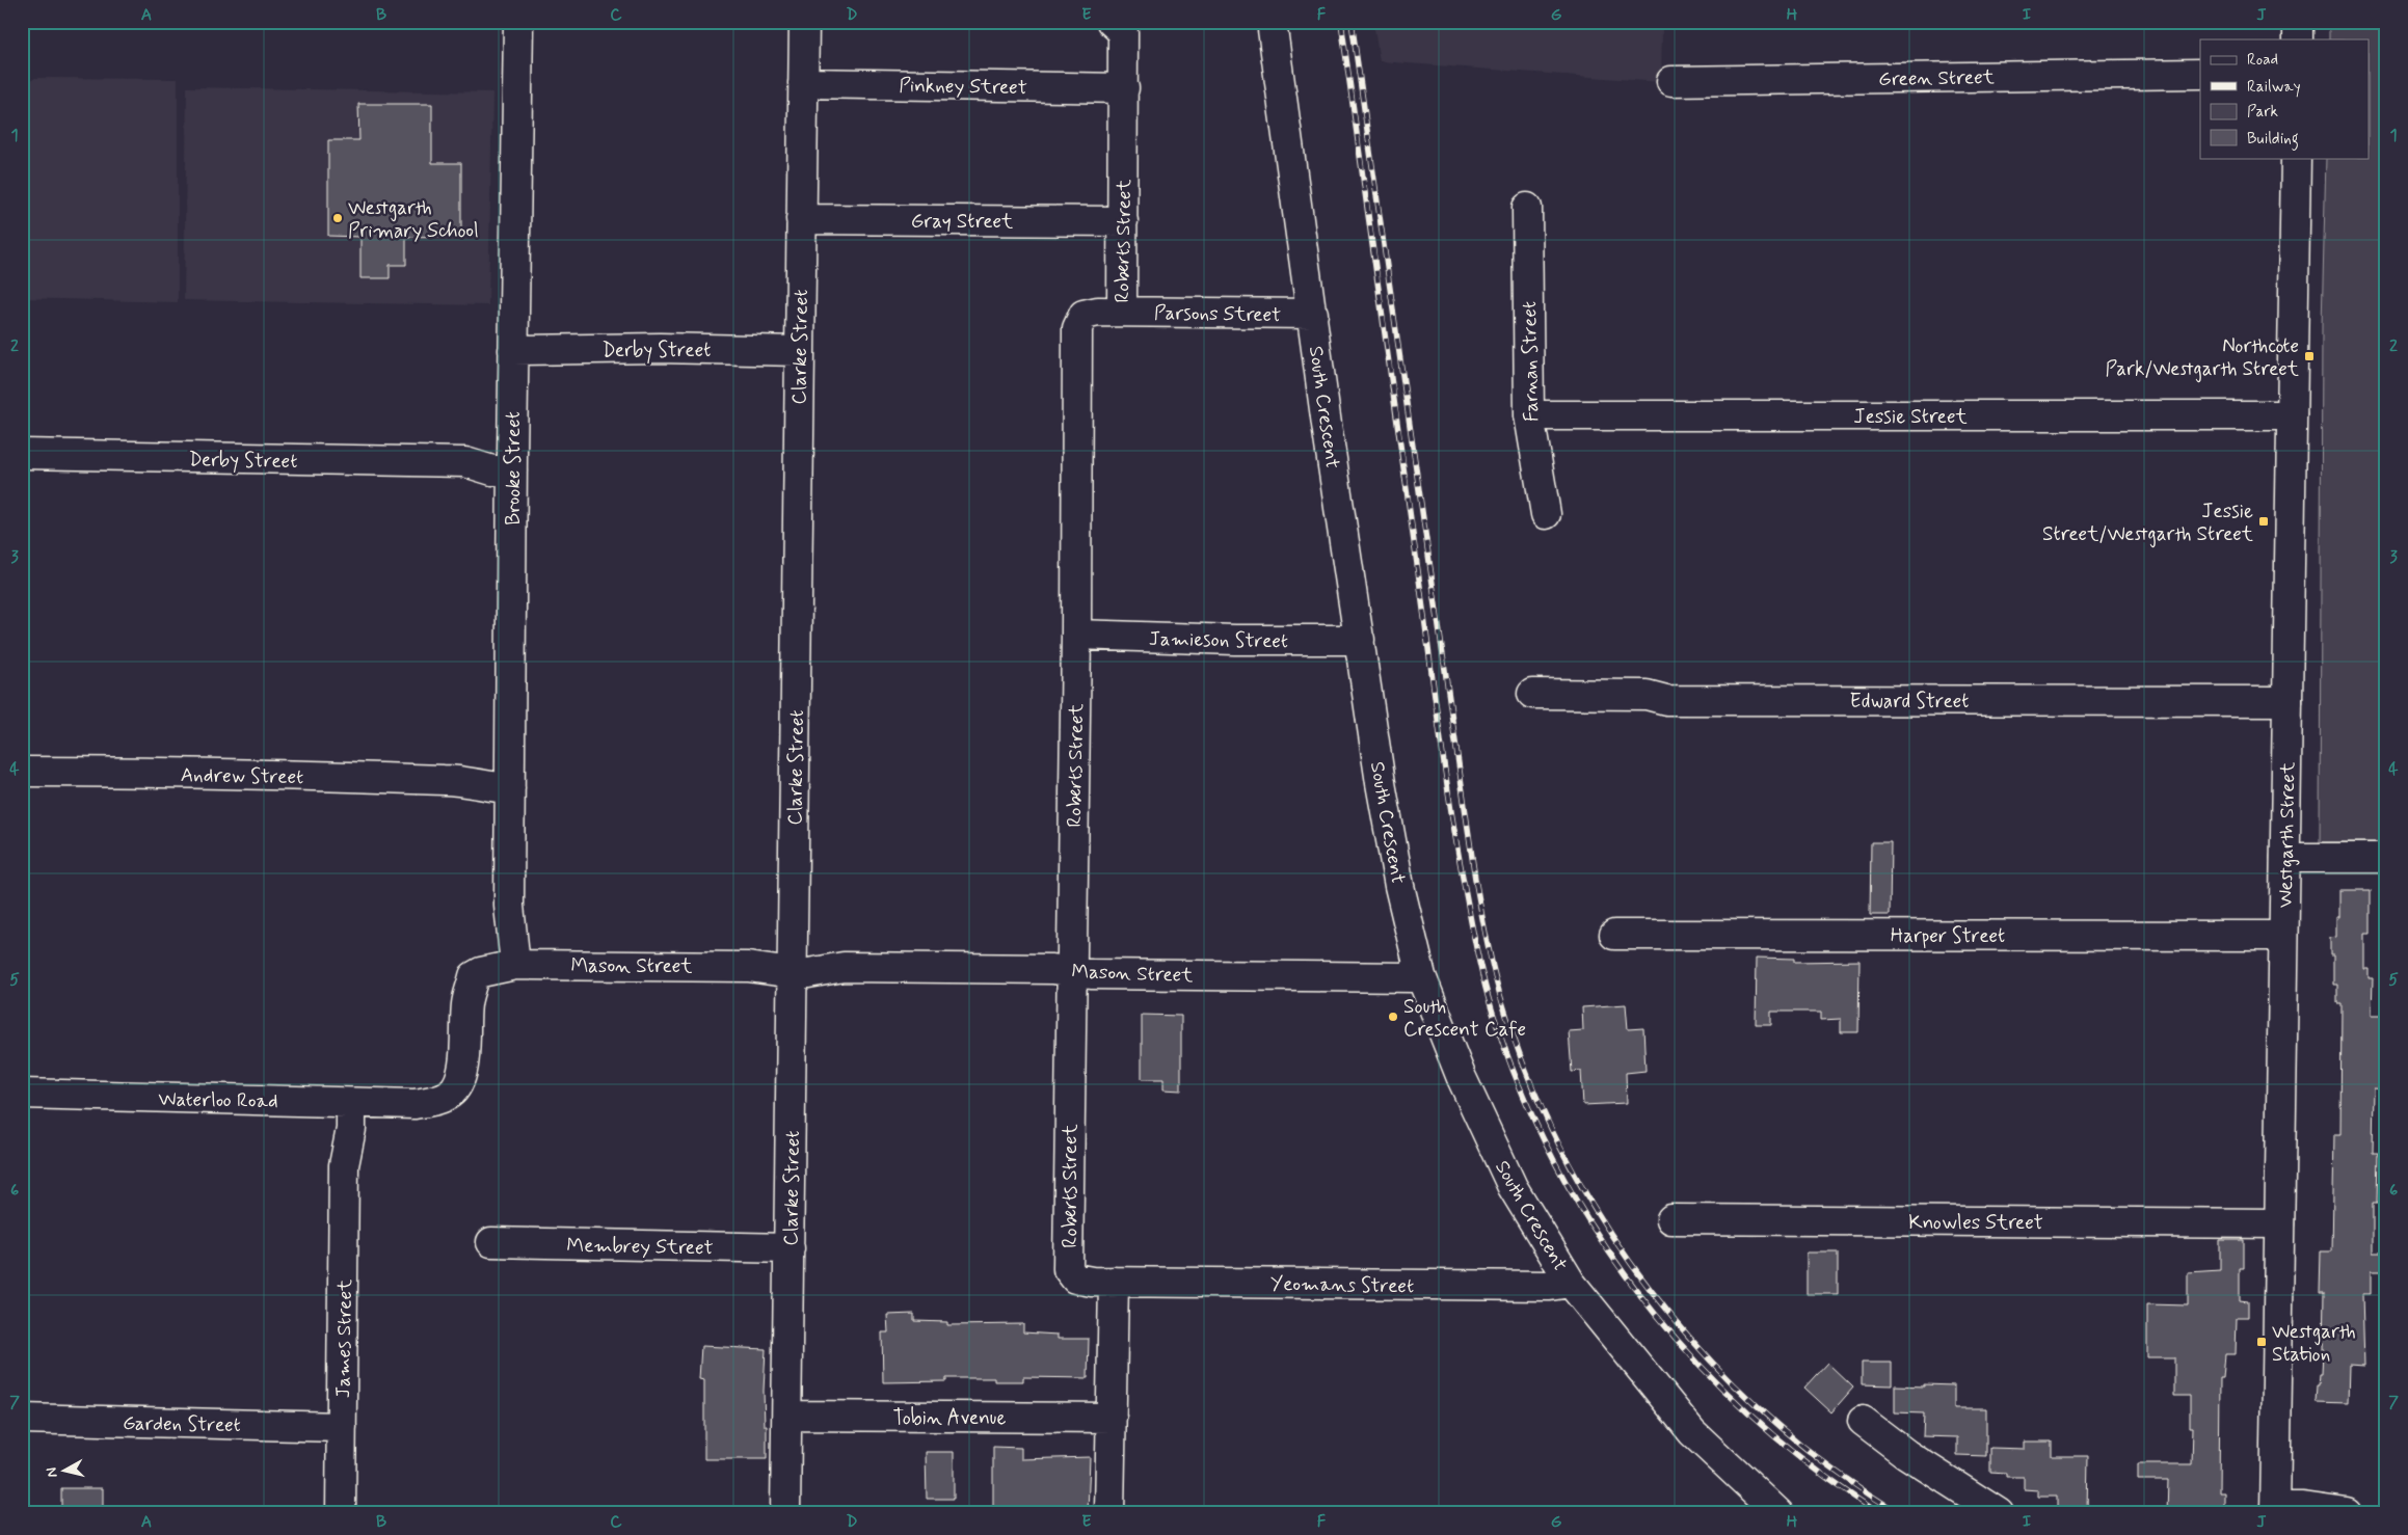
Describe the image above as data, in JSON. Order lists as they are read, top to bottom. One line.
{"streets":{"street":["Green Street","Pinkney Street","Gray Street","Roberts Street","Parsons Street","Clarke Street","Derby Street","Farnan Street","South Crescent","Jessie Street","Brooke Street","Jamieson Street","Edward Street","Andrew Street","Westgarth Street","Harper Street","Mason Street","Waterloo Road","Knowles Street","Membrey Street","Yeomans Street","James Street","Tobin Avenue","Garden Street"]},"crossings":[["Pinkney Street","Roberts Street"],["Pinkney Street","Clarke Street"],["Gray Street","Roberts Street"],["Gray Street","Clarke Street"],["Roberts Street","Parsons Street"],["Roberts Street","Jamieson Street"],["Roberts Street","Mason Street"],["Roberts Street","Yeomans Street"],["Parsons Street","South Crescent"],["Clarke Street","Derby Street"],["Clarke Street","Mason Street"],["Clarke Street","Membrey Street"],["Clarke Street","Tobin Avenue"],["Derby Street","Brooke Street"],["Farnan Street","Jessie Street"],["South Crescent","Jamieson Street"],["South Crescent","Mason Street"],["South Crescent","Yeomans Street"],["Jessie Street","Westgarth Street"],["Brooke Street","Andrew Street"],["Brooke Street","Mason Street"],["Brooke Street","Waterloo Road"],["Edward Street","Westgarth Street"],["Westgarth Street","Harper Street"],["Westgarth Street","Knowles Street"],["Mason Street","Waterloo Road"],["Waterloo Road","James Street"],["James Street","Garden Street"]],"places":{"other":["Westgarth Primary School","South Crescent Cafe"],"transit":["Northcote Park/Westgarth Street","Jessie Street/Westgarth Street","Westgarth Station"]},"legend":["Road","Railway","Park","Building"],"north":"left","grid":{"columns":["A","B","C","D","E","F","G","H","I","J"],"rows":["1","2","3","4","5","6","7"]}}
